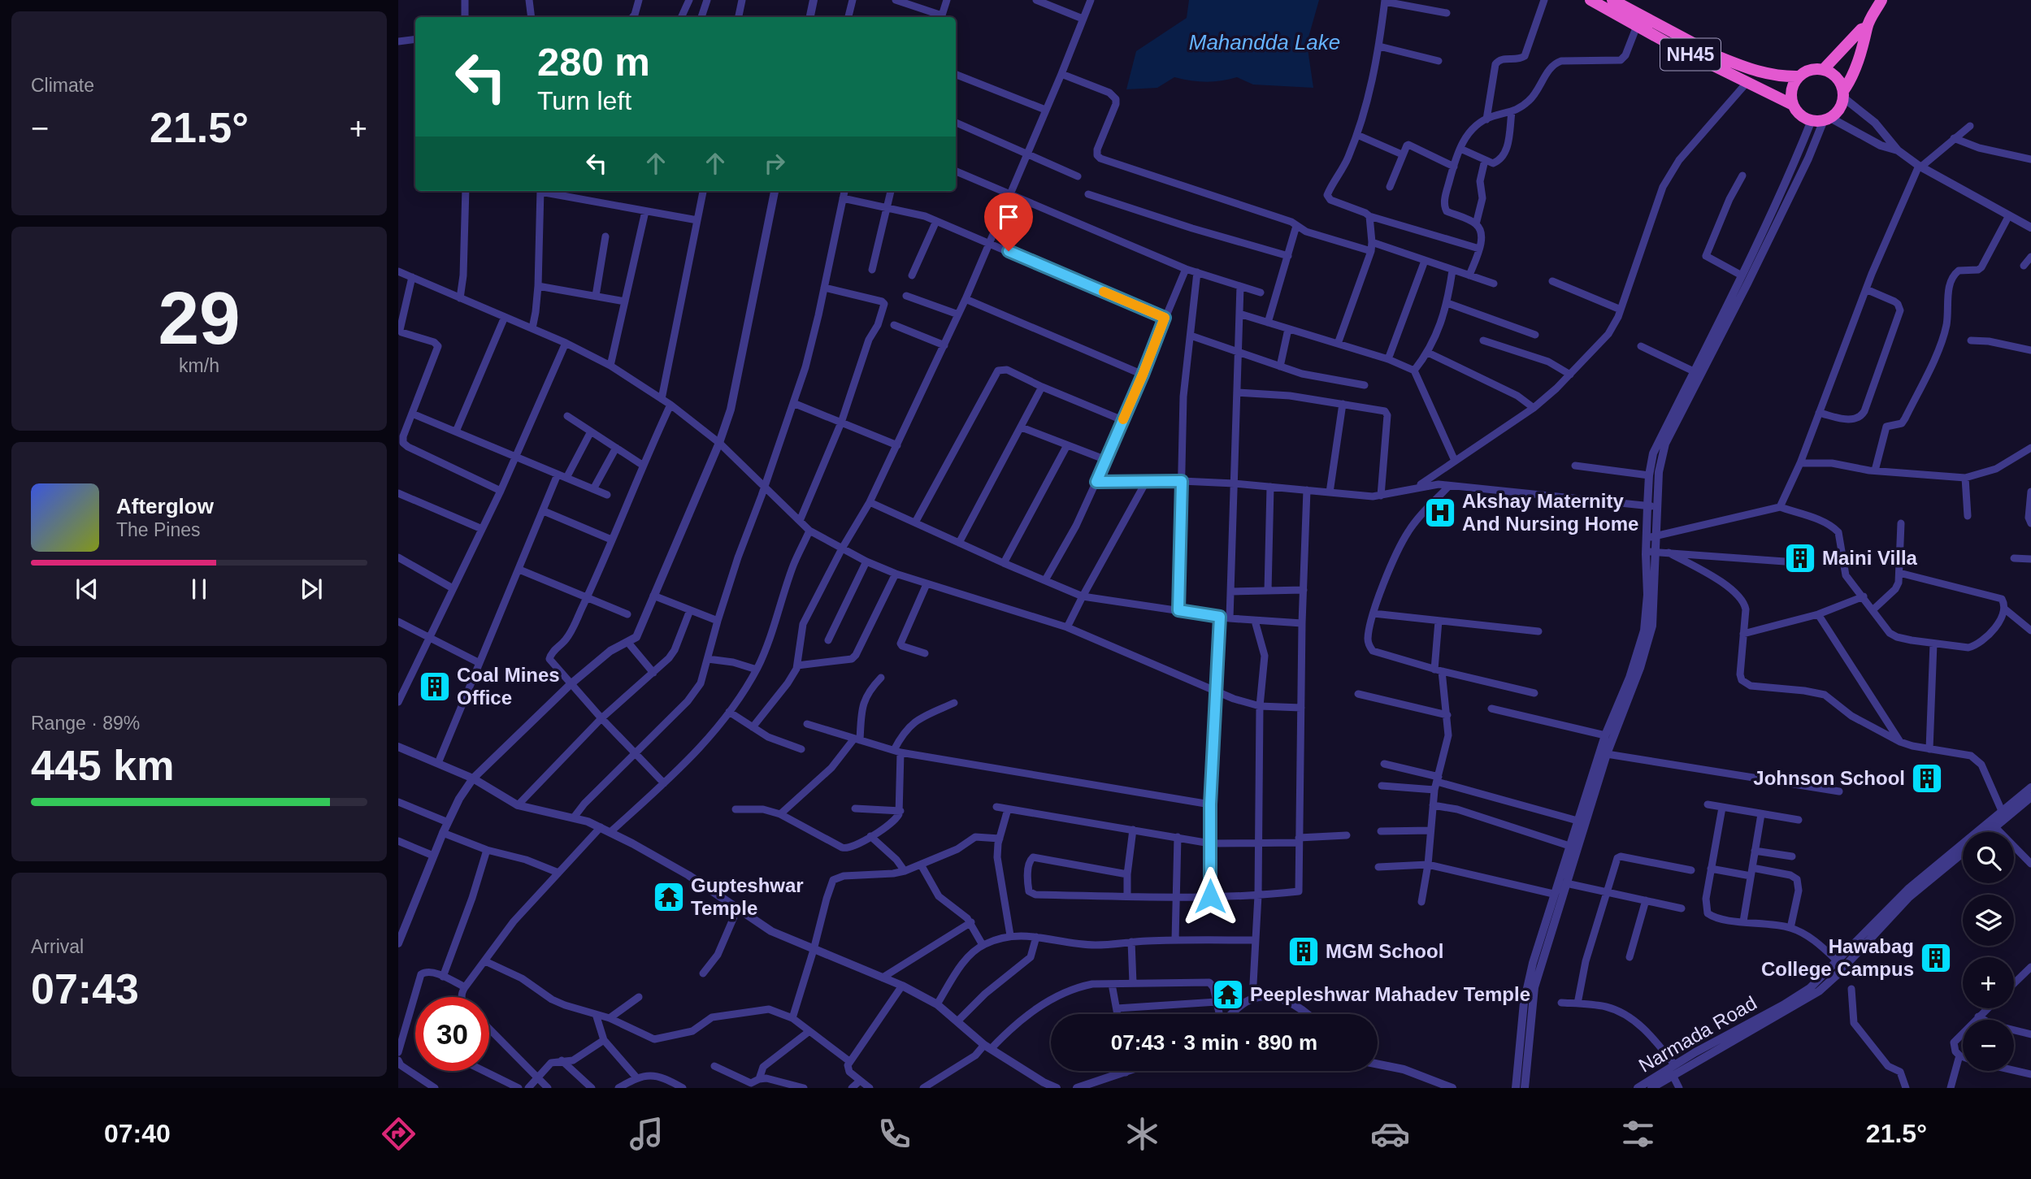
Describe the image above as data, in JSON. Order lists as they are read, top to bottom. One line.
{"streets":{"highway":["NH45"],"street":["Narmada Road"]},"water":["Mahandda Lake"],"places":{"hospital":["Akshay Maternity And Nursing Home"],"building":["Maini Villa","Coal Mines Office","Johnson School","MGM School","Hawabag College Campus"],"temple":["Gupteshwar Temple","Peepleshwar Mahadev Temple"]},"page":{"tile":["Climate",["29","km/h"],["Range · 89%","445 km"],["Arrival","07:43"]],"turn":["280 m","Turn left"],"heat":["−","21.5°","+"],"song":["Afterglow","The Pines"],"map_buttons":["+","−"],"limit":"30","trip":"07:43 · 3 min · 890 m","tabs":["07:40","21.5°"]}}
